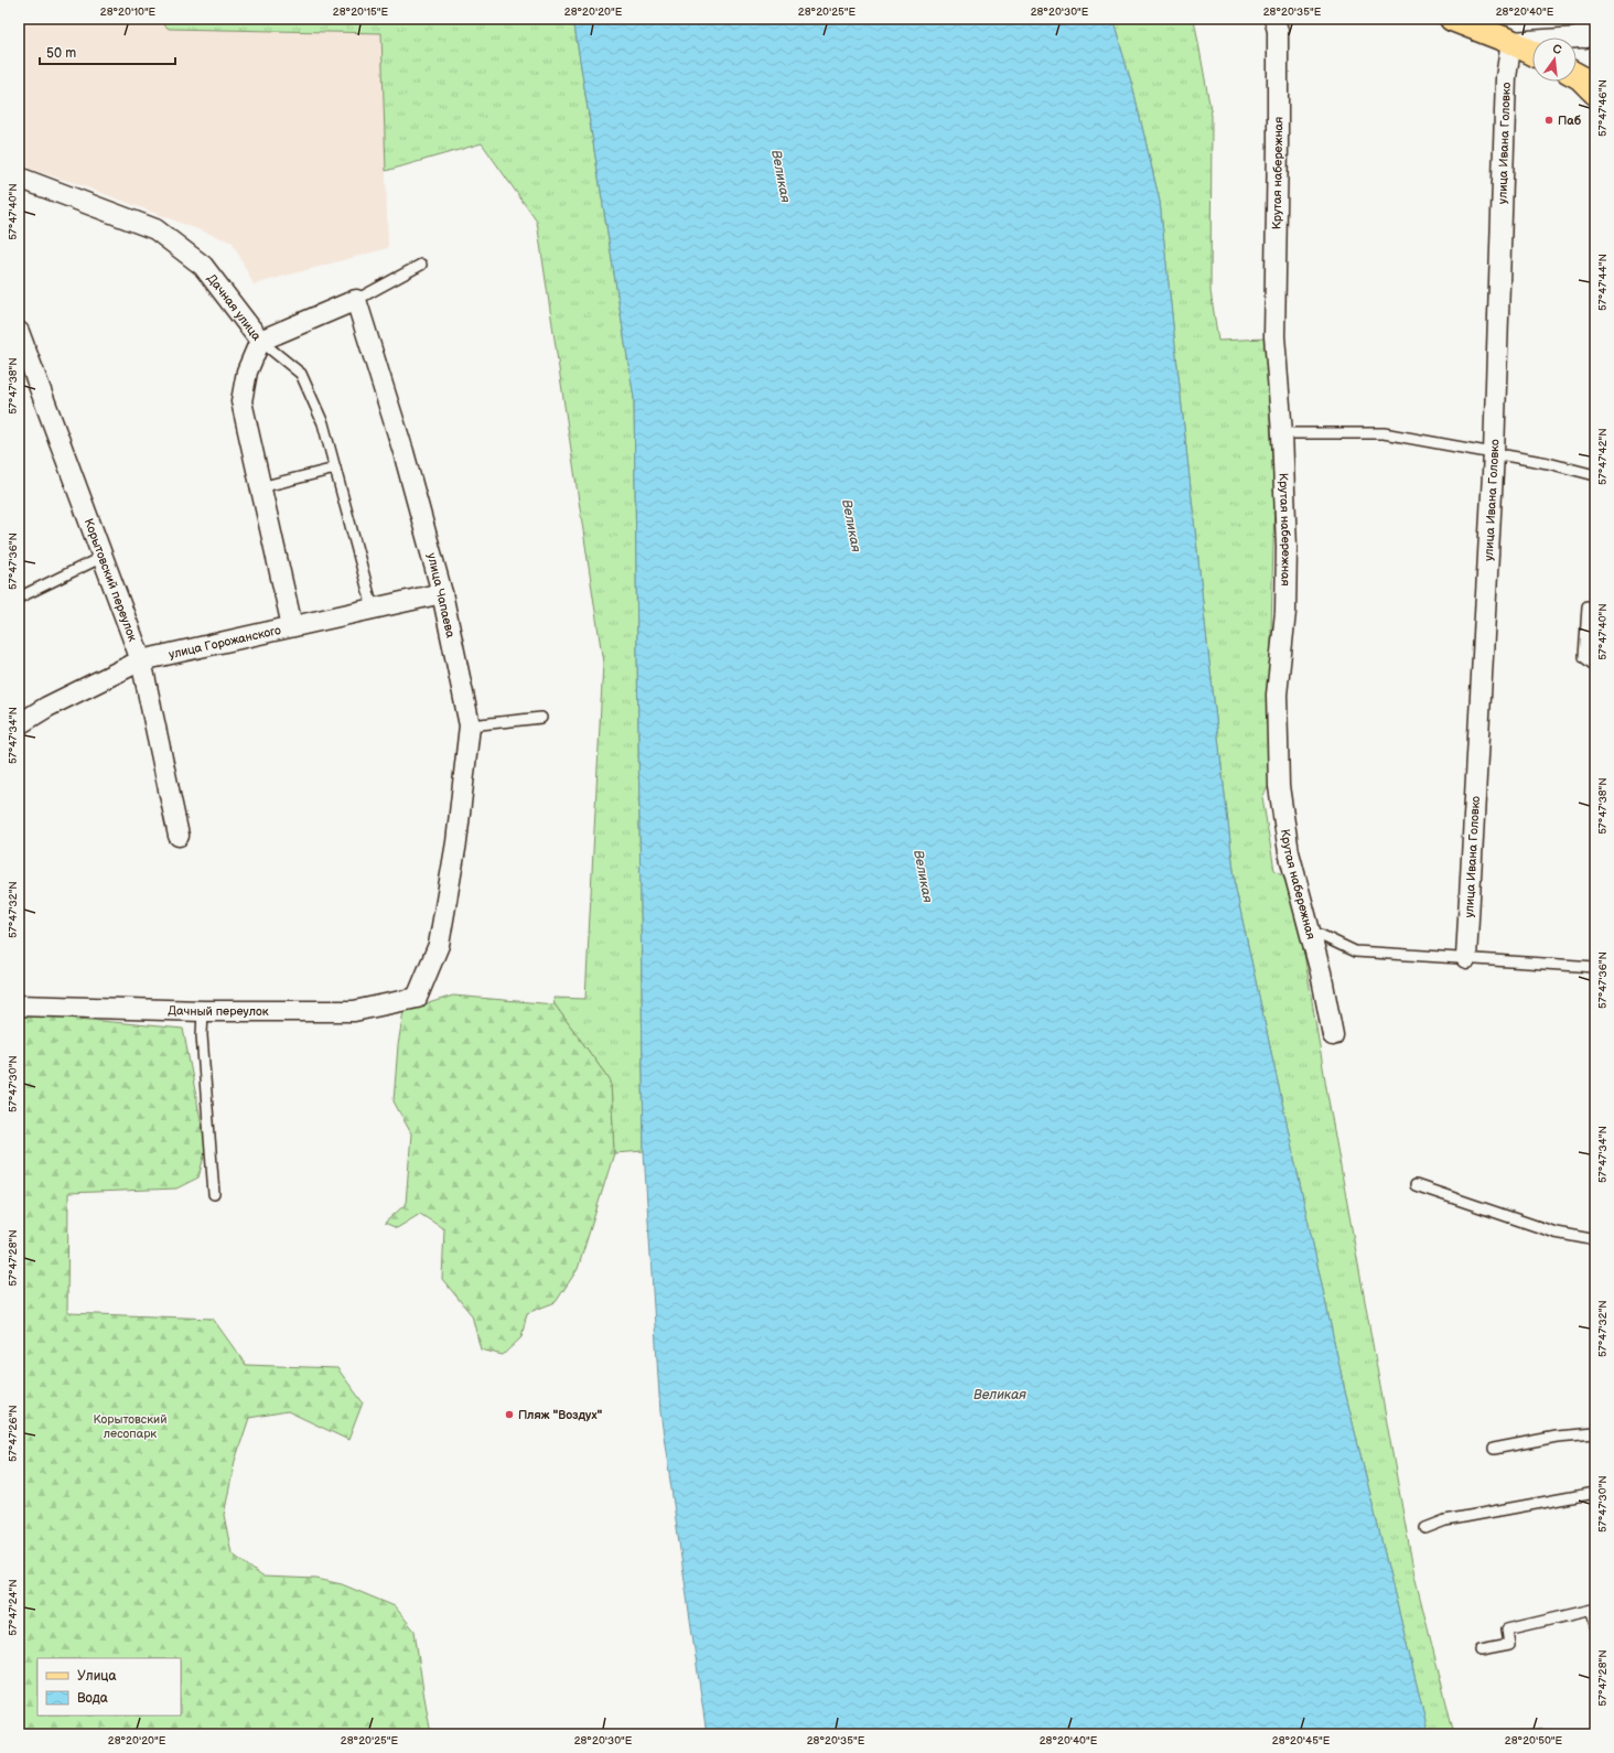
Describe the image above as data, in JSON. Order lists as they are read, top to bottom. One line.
{"streets":{"street":["улица Ивана Головко","Крутая набережная","Дачная улица","Корытовский переулок","улица Чапаева","улица Горожанского","Дачный переулок"]},"crossings":[["Дачная улица","улица Горожанского"],["Корытовский переулок","улица Горожанского"],["улица Чапаева","улица Горожанского"],["улица Чапаева","Дачный переулок"]],"water":["Великая"],"parks":["Корытовский лесопарк"],"places":["Паб","Пляж \"Воздух\""],"legend":["Улица","Вода"],"scale_bar":"50 m","north":"top","coordinates":["28°20'10\"E","28°20'15\"E","28°20'20\"E","28°20'25\"E","28°20'30\"E","28°20'35\"E","28°20'40\"E","57°47'46\"N","57°47'40\"N","57°47'44\"N","57°47'38\"N","57°47'42\"N","57°47'36\"N","57°47'34\"N","57°47'32\"N","57°47'30\"N","57°47'28\"N","57°47'26\"N","57°47'24\"N","28°20'45\"E","28°20'50\"E"]}
